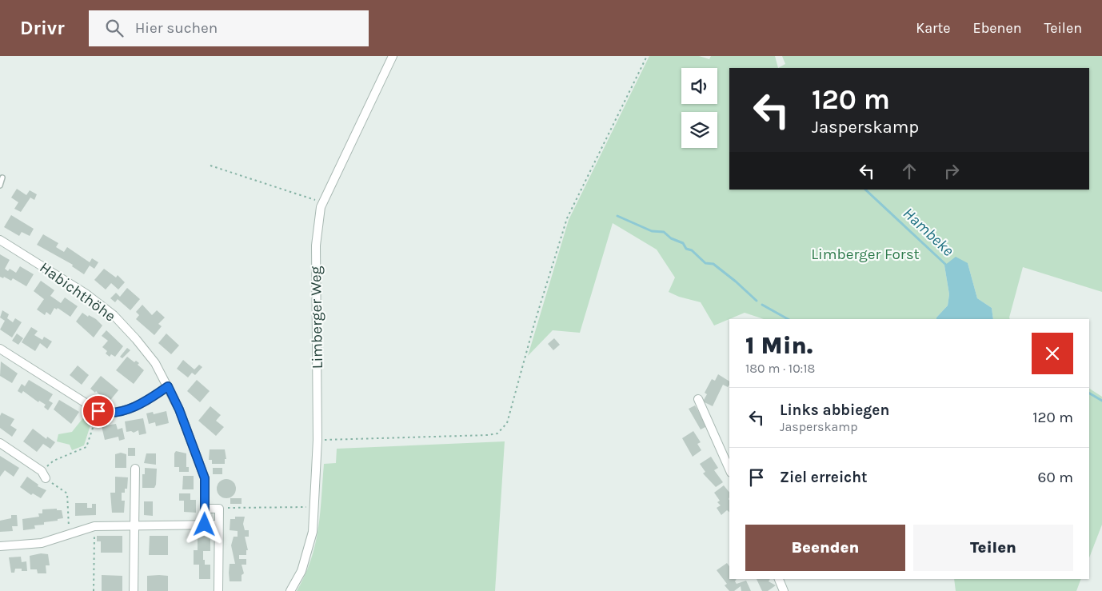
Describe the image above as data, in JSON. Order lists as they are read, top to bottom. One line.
{"streets":{"street":["Habichthöhe","Limberger Weg"]},"water":["Hambeke"],"parks":["Limberger Forst"],"page":{"header":"Drivr","search":"Hier suchen","nav":["Karte","Ebenen","Teilen"],"turn":["120 m","Jasperskamp"],"heading":["1 Min.","180 m · 10:18"],"list":[{"name":"Links abbiegen","note":"Jasperskamp","value":"120 m"},{"name":"Ziel erreicht","value":"60 m"}],"buttons":["Beenden","Teilen"]}}
